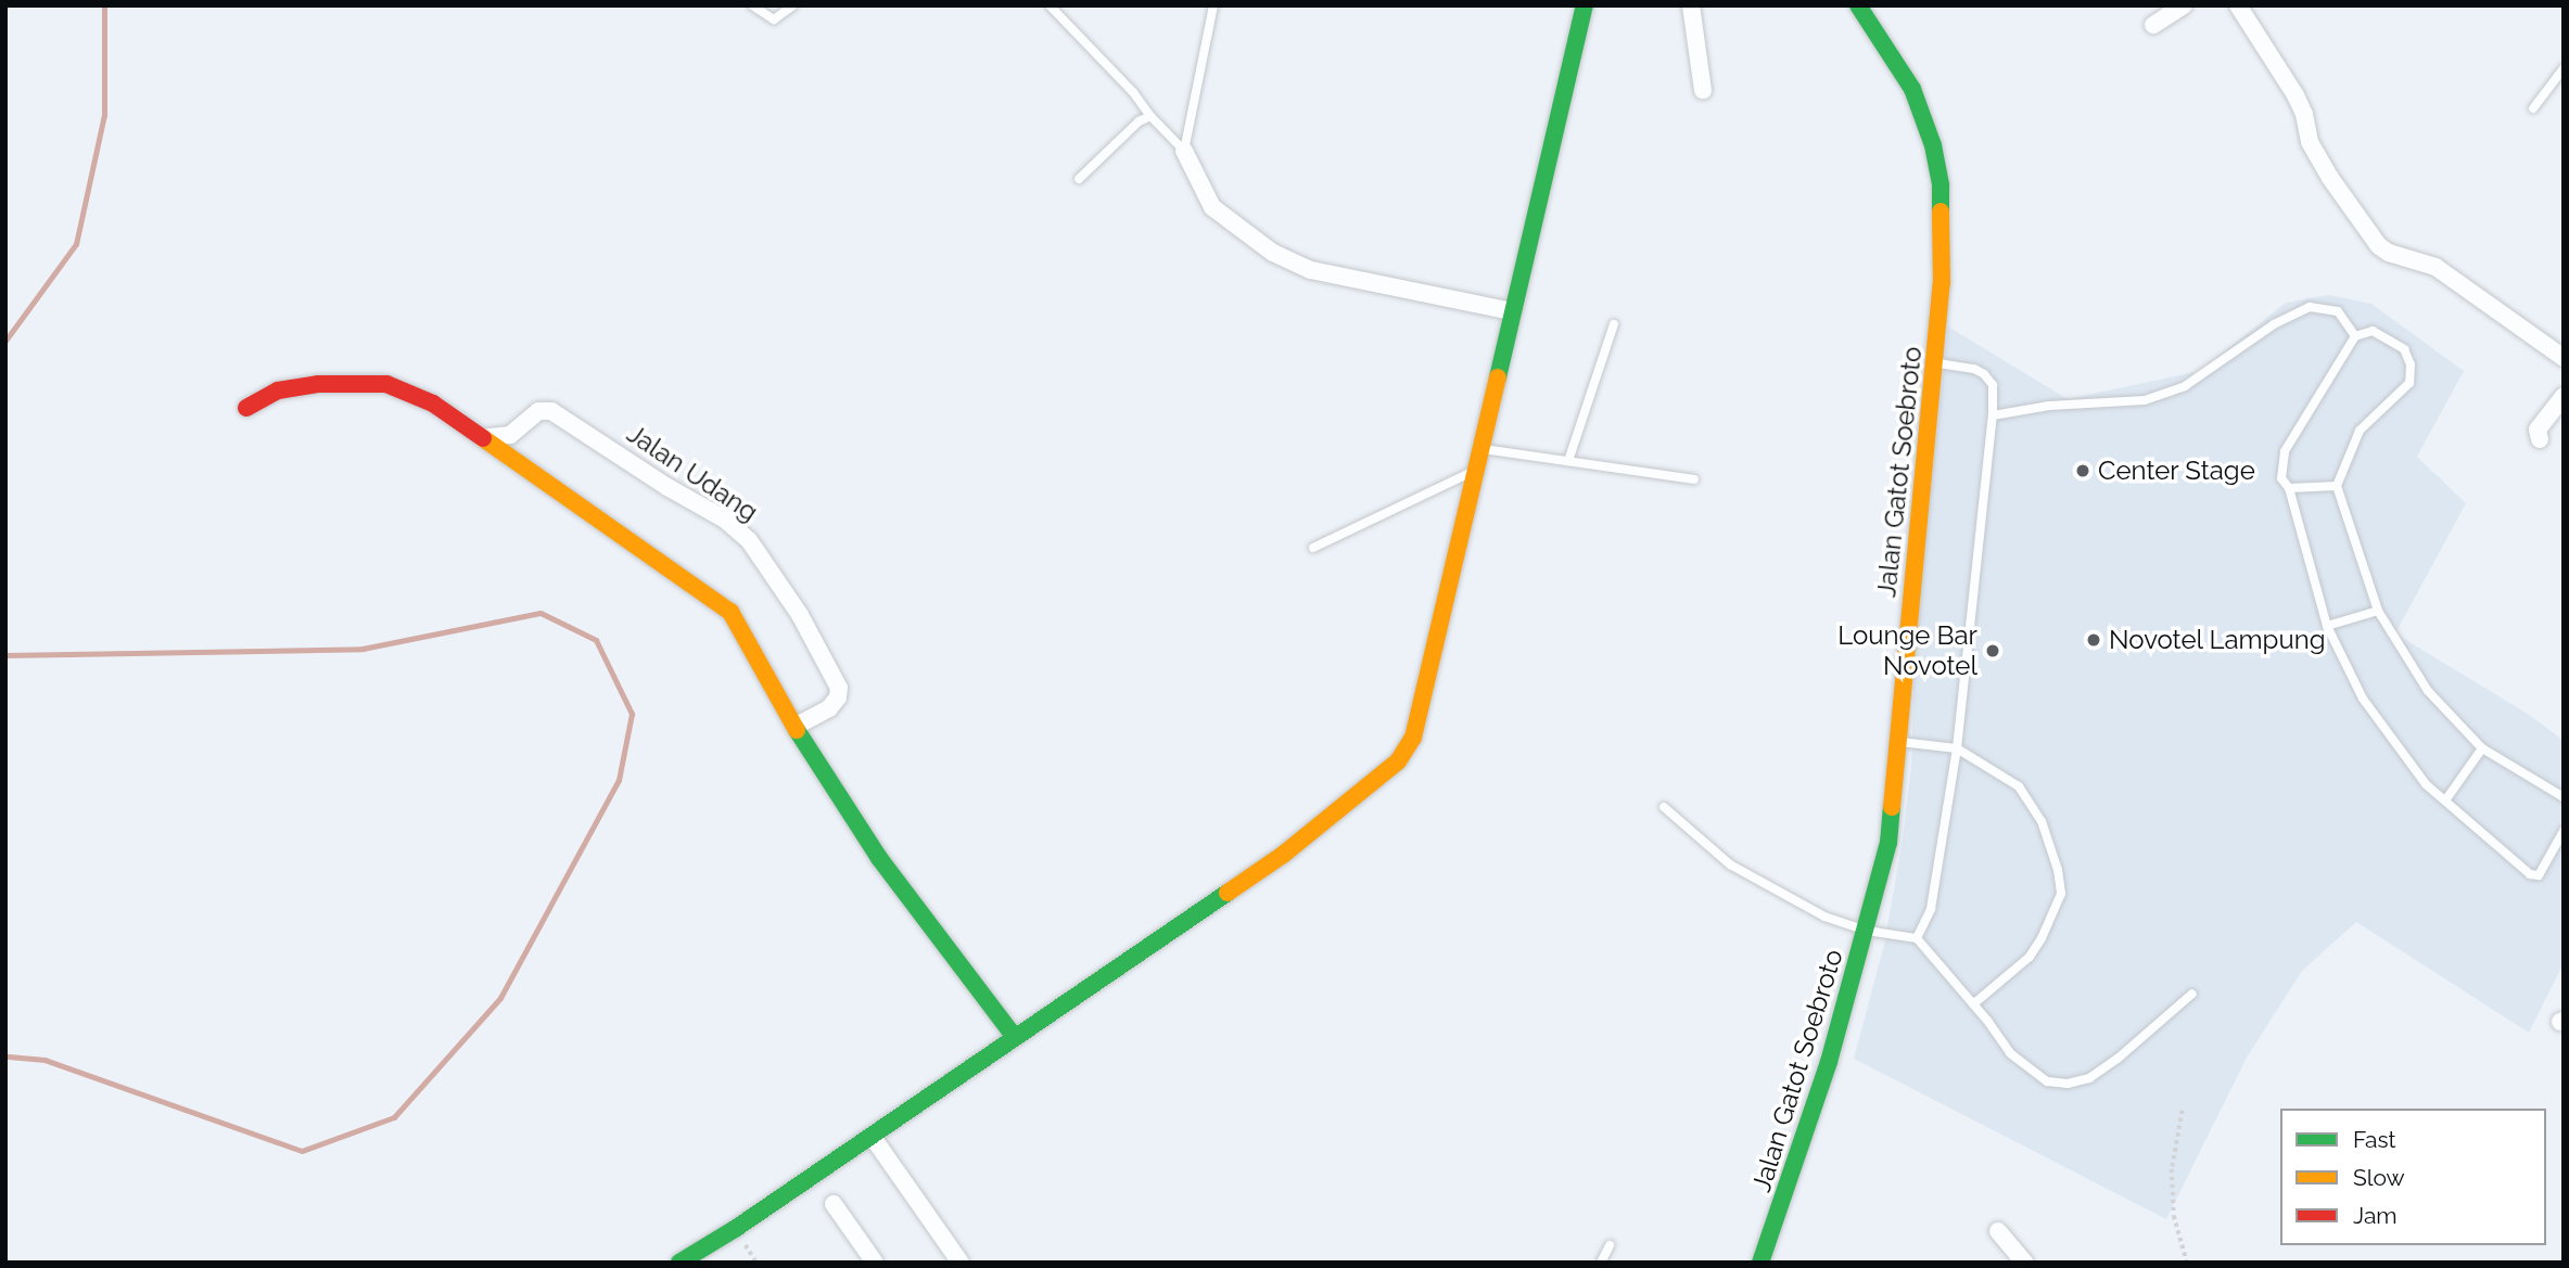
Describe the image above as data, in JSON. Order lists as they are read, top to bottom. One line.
{"streets":{"street":["Jalan Gatot Soebroto","Jalan Udang"]},"places":["Center Stage","Novotel Lampung","Lounge Bar Novotel"],"legend":["Fast","Slow","Jam"]}
